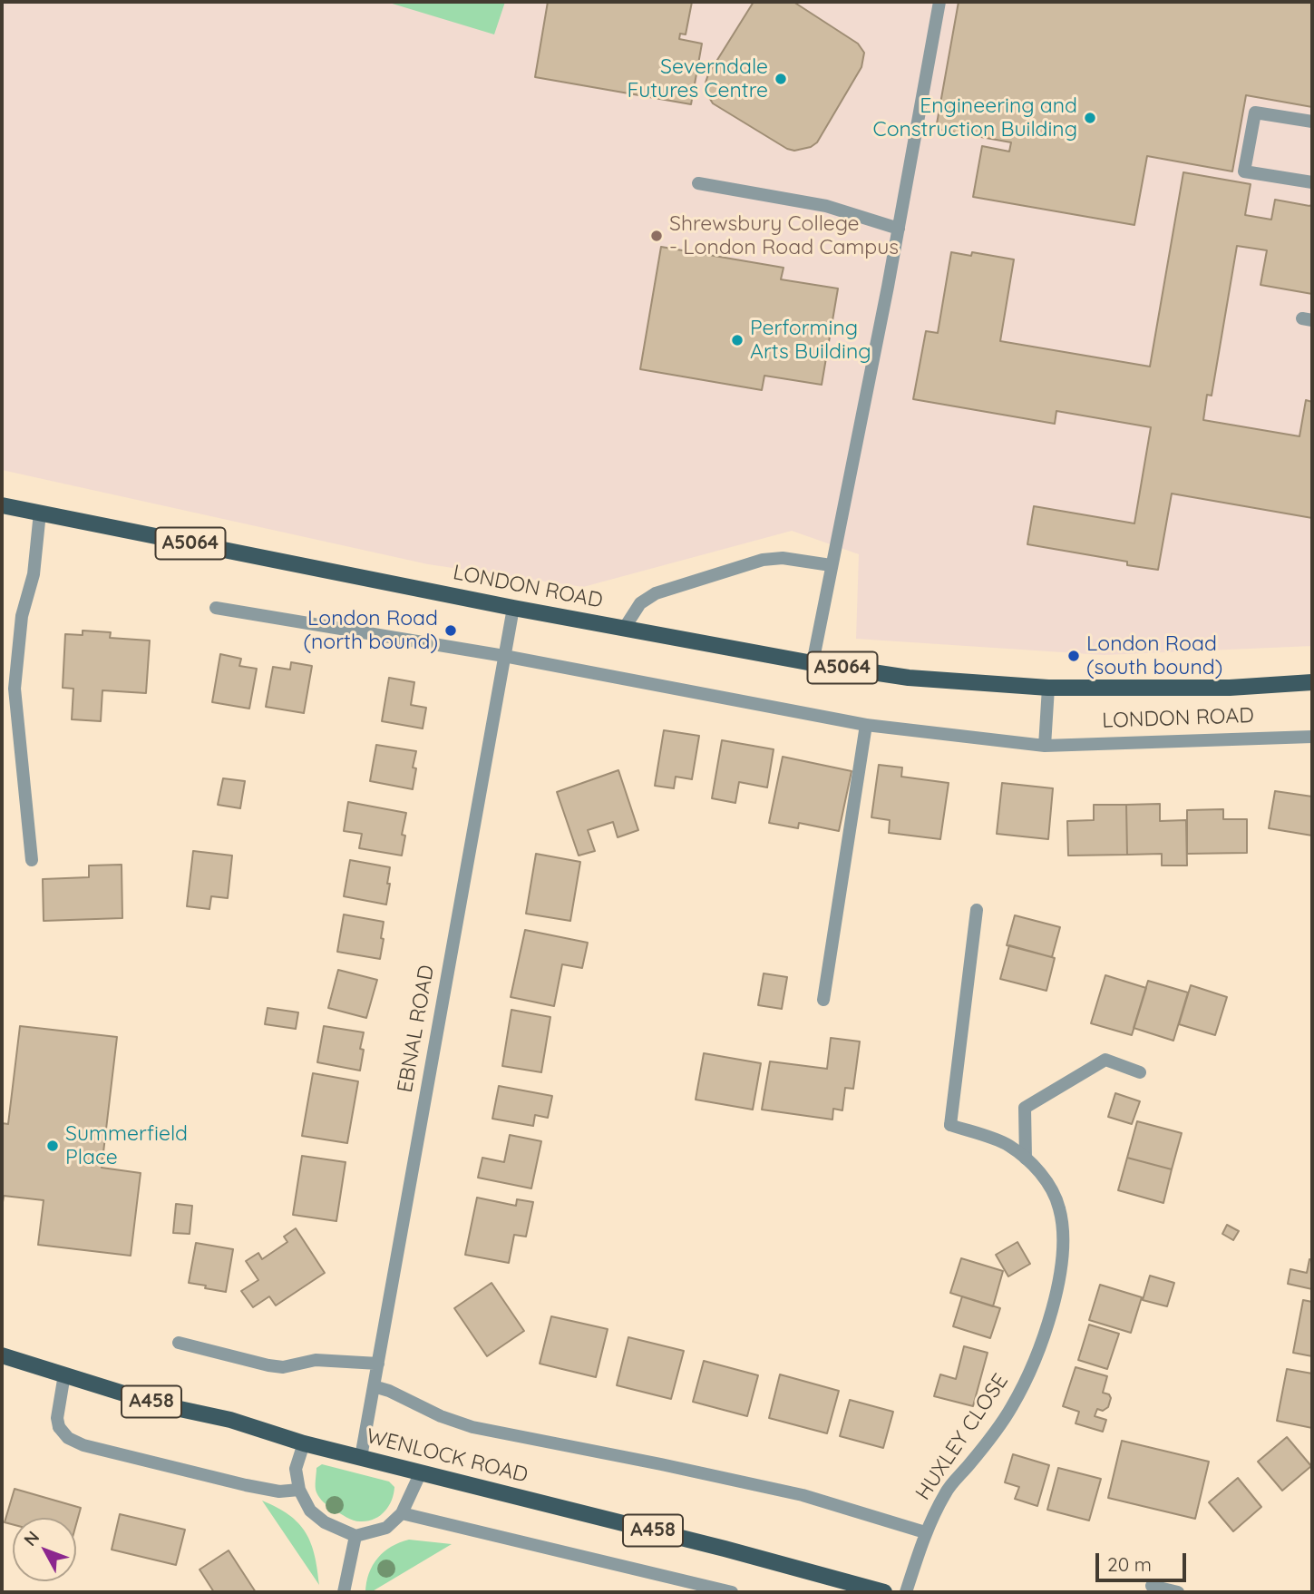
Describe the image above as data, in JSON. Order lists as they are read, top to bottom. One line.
{"streets":{"main road":["A5064","LONDON ROAD","A458","WENLOCK ROAD"],"street":["EBNAL ROAD","HUXLEY CLOSE"]},"crossings":[["LONDON ROAD","EBNAL ROAD"],["EBNAL ROAD","WENLOCK ROAD"],["HUXLEY CLOSE","WENLOCK ROAD"]],"places":["Severndale Futures Centre","Engineering and Construction Building","Shrewsbury College - London Road Campus","Performing Arts Building","London Road (north bound)","London Road (south bound)","Summerfield Place"],"scale_bar":"20 m","north":"top left"}
